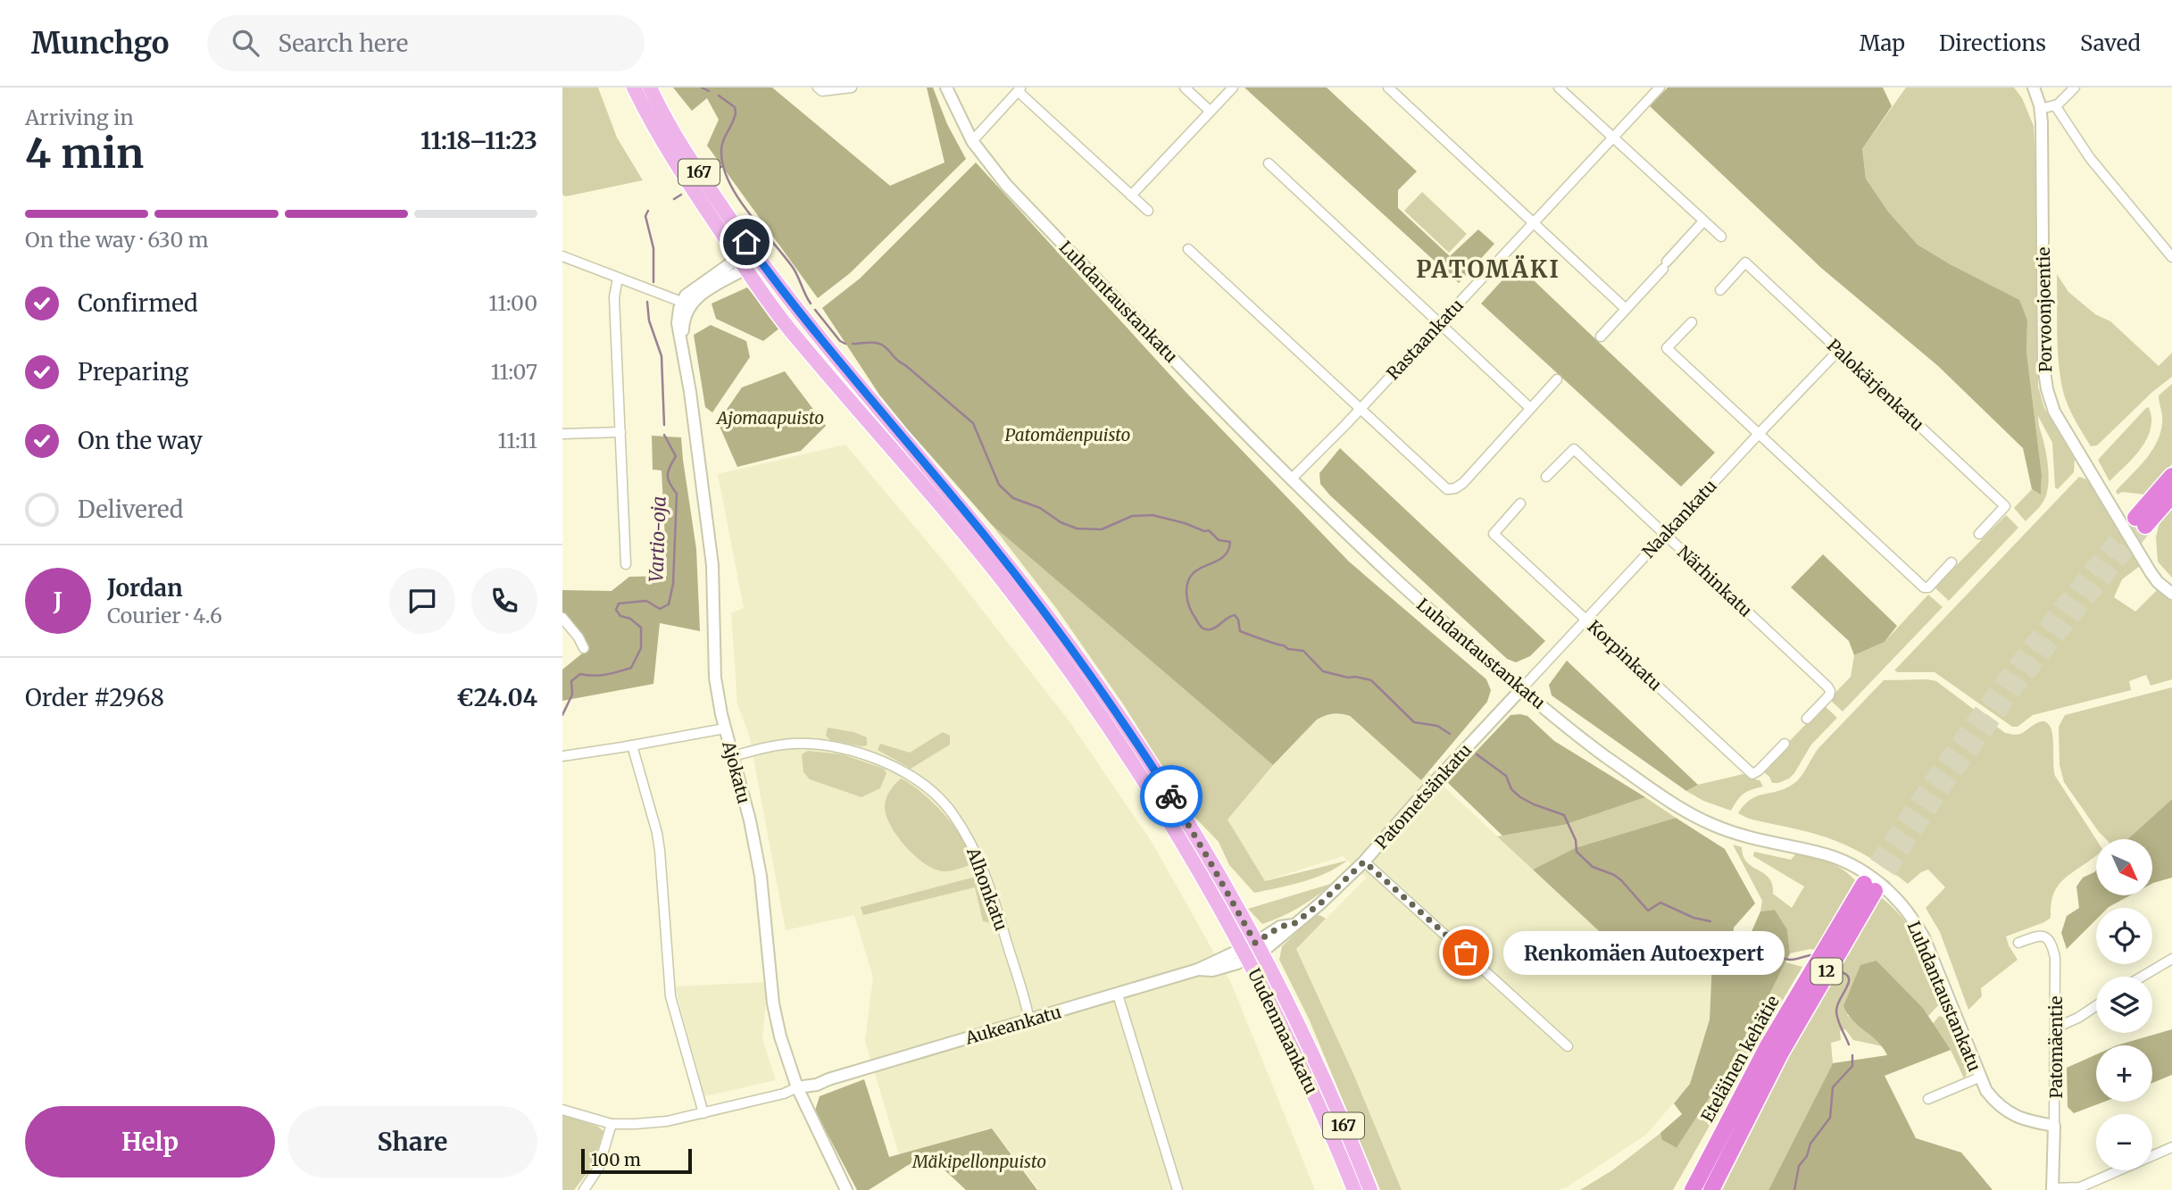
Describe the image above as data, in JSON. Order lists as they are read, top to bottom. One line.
{"streets":{"highway":["12","Eteläinen kehätie"],"main road":["167","Uudenmaankatu"],"street":["Luhdantaustankatu","Porvoonjoentie","Rastaankatu","Palokärjenkatu","Naakankatu","Närhinkatu","Korpinkatu","Ajokatu","Patometsänkatu","Alhonkatu","Aukeankatu","Patomäentie"]},"crossings":[["Luhdantaustankatu","Rastaankatu"],["Luhdantaustankatu","Naakankatu"],["Luhdantaustankatu","Patometsänkatu"],["Luhdantaustankatu","Patomäentie"],["Palokärjenkatu","Naakankatu"],["Naakankatu","Närhinkatu"],["Naakankatu","Korpinkatu"],["Naakankatu","Patometsänkatu"],["Ajokatu","Alhonkatu"],["Ajokatu","Aukeankatu"],["Patometsänkatu","Aukeankatu"],["Patometsänkatu","Uudenmaankatu"],["Alhonkatu","Aukeankatu"],["Aukeankatu","Uudenmaankatu"]],"districts":["PATOMÄKI"],"water":["Vartio-oja"],"parks":["Ajomaapuisto","Patomäenpuisto","Mäkipellonpuisto"],"places":["Renkomäen Autoexpert"],"scale_bar":"100 m","north":"bottom right","page":{"header":"Munchgo","search":"Search here","nav":["Map","Directions","Saved"],"heading":["4 min","Arriving in","11:18–11:23"],"panel":["Jordan","Courier · 4.6","Order #2968","€24.04"],"bar":"On the way · 630 m","list":[["Confirmed","11:00"],["Preparing","11:07"],["On the way","11:11"],"Delivered"],"round":"J","map_buttons":["+","−"],"bubble":"Renkomäen Autoexpert","buttons":["Help","Share"],"scale":"100 m"}}
